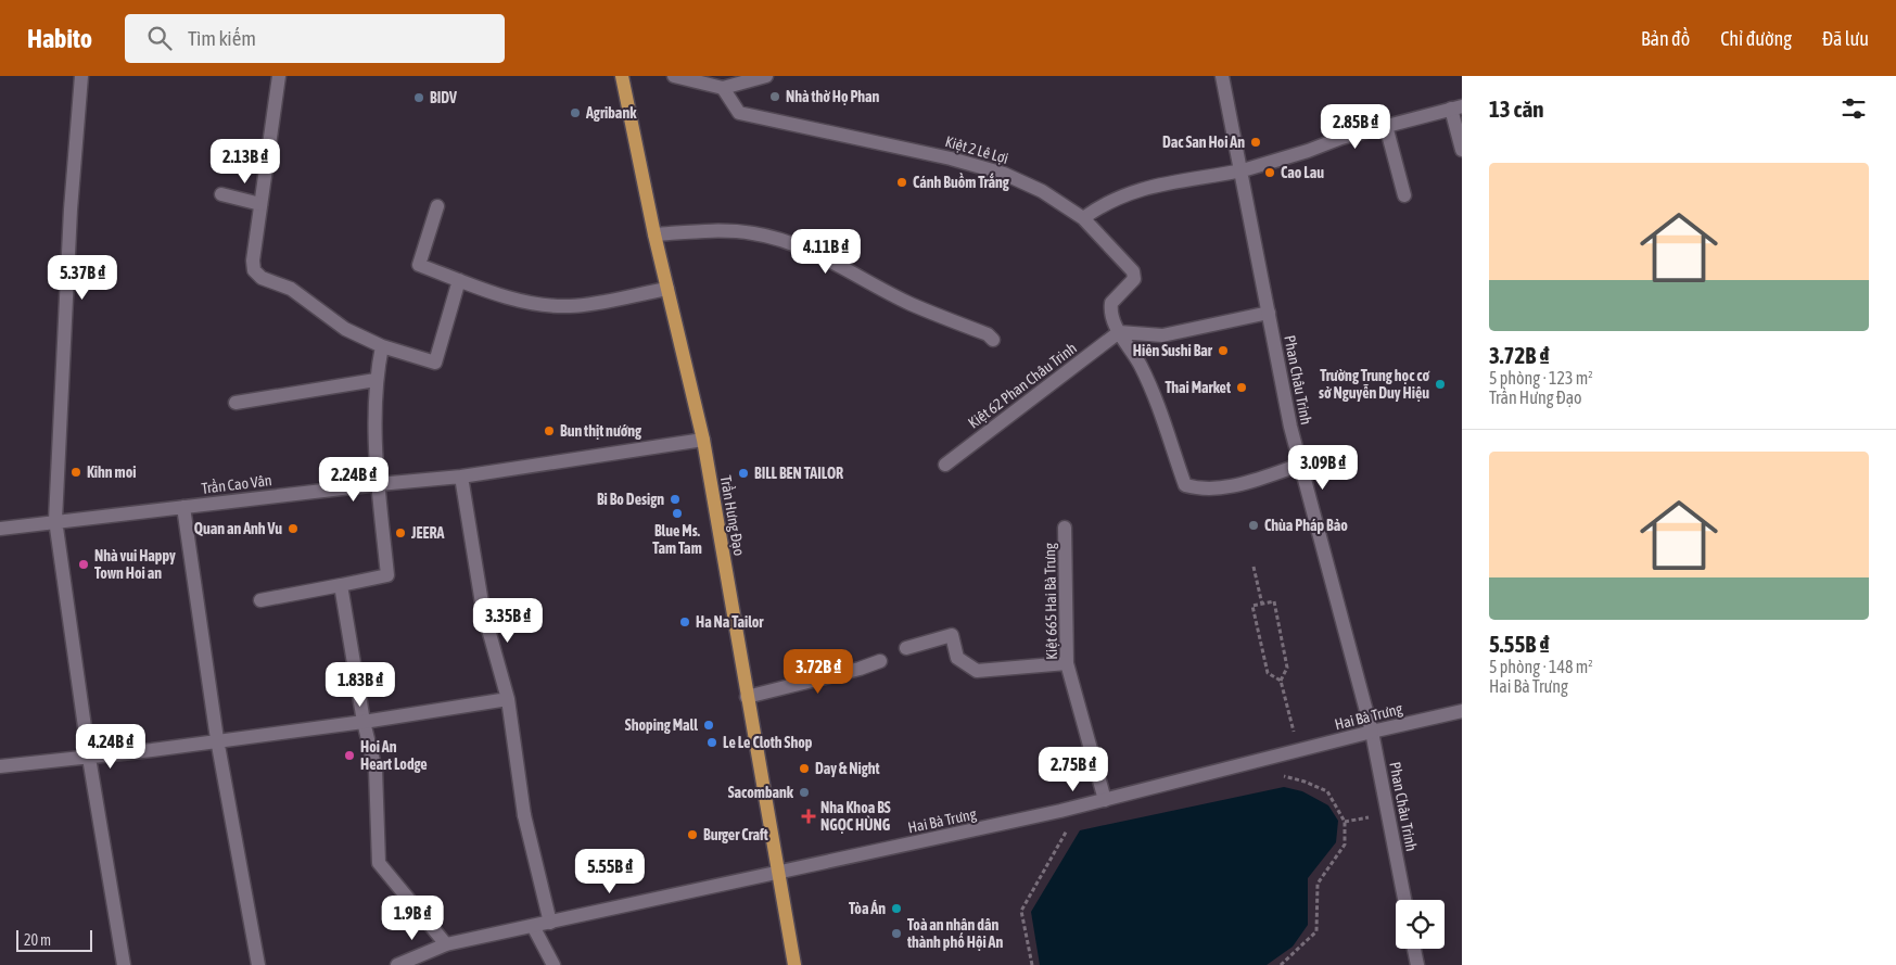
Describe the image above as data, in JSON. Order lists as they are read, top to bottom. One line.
{"streets":{"main road":["Trần Hưng Đạo"],"street":["Kiệt 2 Lê Lợi","Phan Châu Trinh","Kiệt 62 Phan Châu Trinh","Trần Cao Vân","Kiệt 665 Hai Bà Trưng","Hai Bà Trưng"]},"crossings":[["Kiệt 2 Lê Lợi","Kiệt 62 Phan Châu Trinh"],["Phan Châu Trinh","Hai Bà Trưng"],["Trần Cao Vân","Trần Hưng Đạo"],["Trần Hưng Đạo","Hai Bà Trưng"],["Kiệt 665 Hai Bà Trưng","Hai Bà Trưng"]],"places":{"other":["Nhà thờ Họ Phan","BIDV","Agribank","Dac San Hoi An","Cao Lau","Cánh Buồm Trắng","Hiên Sushi Bar","Trường Trung học cơ sở Nguyễn Duy Hiệu","Thai Market","Bun thịt nướng","Kihn moi","BILL BEN TAILOR","Bi Bo Design","Blue Ms. Tam Tam","Chùa Pháp Bảo","Quan an Anh Vu","JEERA","Nhà vui Happy Town Hoi an","Ha Na Tailor","Shoping Mall","Le Le Cloth Shop","Hoi An Heart Lodge","Day & Night","Sacombank","Burger Craft","Tòa Án","Toà an nhân dân thành phố Hội An"],"health":["Nha Khoa BS NGỌC HÙNG"]},"scale_bar":"20 m","page":{"header":"Habito","search":"Tìm kiếm","nav":["Bản đồ","Chỉ đường","Đã lưu"],"heading":"13 căn","price":["2.85B ₫","2.13B ₫","4.11B ₫","5.37B ₫","3.09B ₫","2.24B ₫","3.35B ₫","3.72B ₫","1.83B ₫","4.24B ₫","2.75B ₫","5.55B ₫","1.9B ₫"],"list":[{"name":"3.72B ₫","note":"5 phòng · 123 m² · Trần Hưng Đạo"},{"name":"5.55B ₫","note":"5 phòng · 148 m² · Hai Bà Trưng"}],"scale":"20 m"}}
